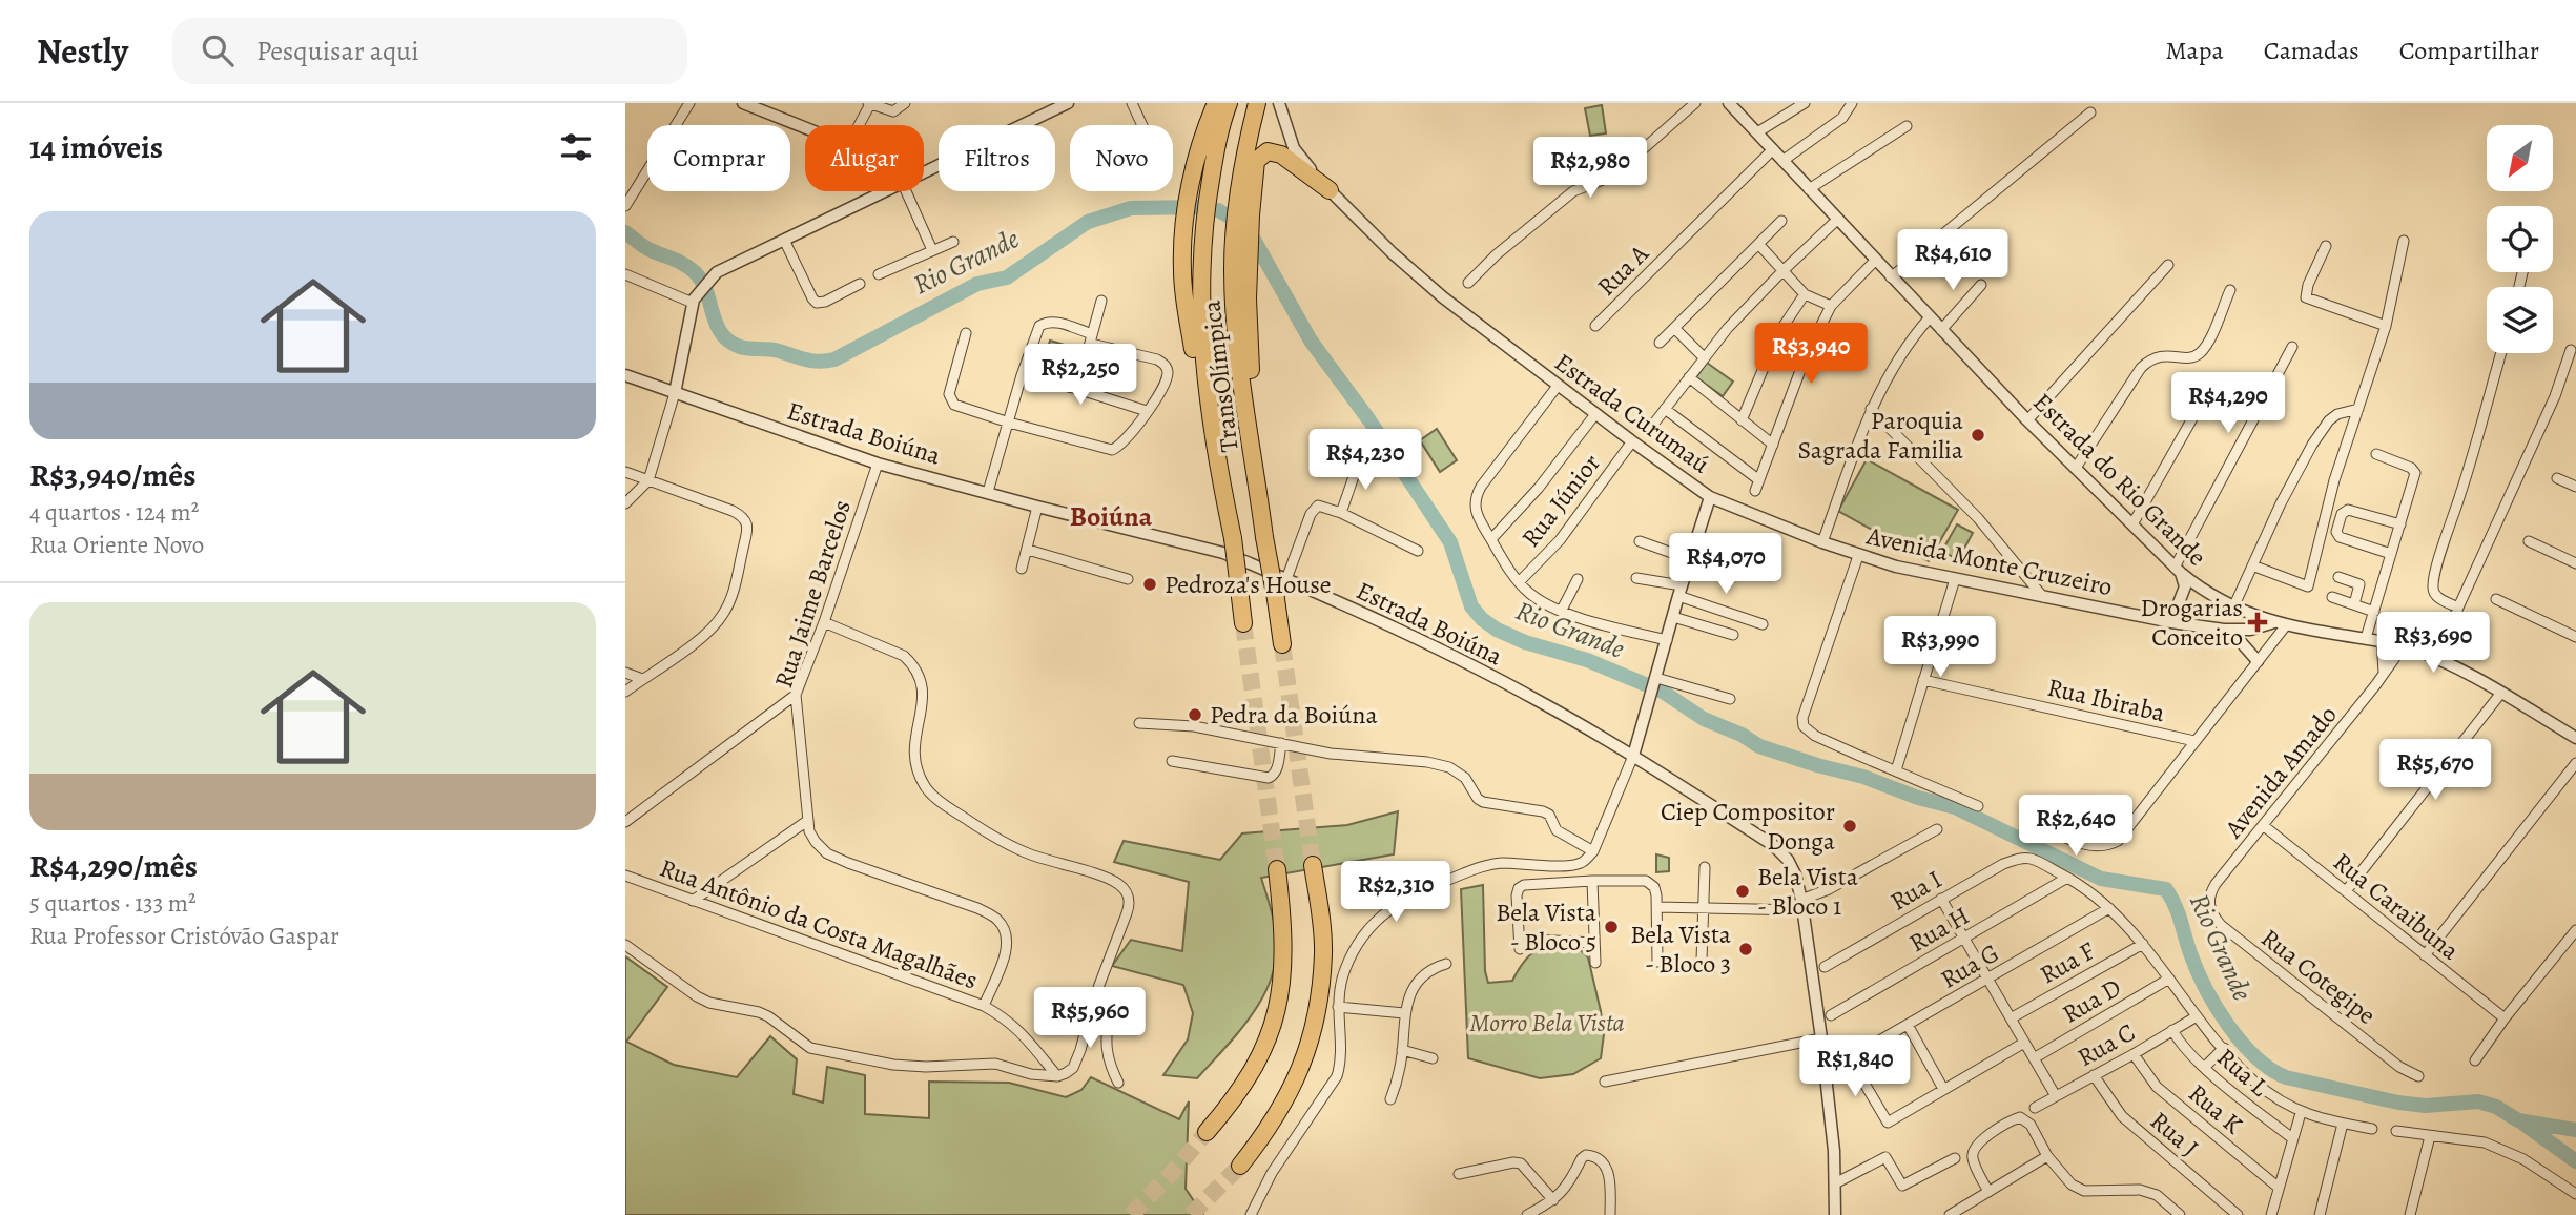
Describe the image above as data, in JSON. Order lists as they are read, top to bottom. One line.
{"streets":{"highway":["TransOlímpica"],"street":["Rua A","Estrada Curumaú","Estrada Boiúna","Estrada do Rio Grande","Rua Júnior","Avenida Monte Cruzeiro","Rua Jaime Barcelos","Rua Ibiraba","Avenida Amado","Rua I","Rua Caraibuna","Rua Antônio da Costa Magalhães","Rua H","Rua F","Rua G","Rua Cotegipe","Rua D","Rua C","Rua L","Rua K","Rua J"]},"crossings":[["Rua A","Estrada do Rio Grande"],["Estrada Curumaú","Estrada Boiúna"],["Estrada Curumaú","Rua Júnior"],["Estrada Curumaú","Avenida Monte Cruzeiro"],["Estrada Boiúna","Rua Jaime Barcelos"],["Estrada Boiúna","Rua G"],["Estrada do Rio Grande","Avenida Monte Cruzeiro"],["Estrada do Rio Grande","Avenida Amado"],["Rua Jaime Barcelos","Rua Antônio da Costa Magalhães"],["Avenida Amado","Rua Caraibuna"],["Avenida Amado","Rua Cotegipe"],["Rua I","Rua H"],["Rua C","Rua L"],["Rua C","Rua K"],["Rua C","Rua J"]],"districts":["Boiúna"],"water":["Rio Grande"],"parks":["Morro Bela Vista"],"places":{"other":["Paroquia Sagrada Familia","Pedroza's House","Pedra da Boiúna","Ciep Compositor Donga","Bela Vista - Bloco 1","Bela Vista - Bloco 5","Bela Vista - Bloco 3"],"health":["Drogarias Conceito"]},"north":"bottom left","page":{"header":"Nestly","search":"Pesquisar aqui","nav":["Mapa","Camadas","Compartilhar"],"heading":"14 imóveis","chip":["Comprar","Alugar","Filtros","Novo"],"price":["R$2,980","R$4,610","R$3,940","R$2,250","R$4,290","R$4,230","R$4,070","R$3,690","R$3,990","R$5,670","R$2,640","R$2,310","R$5,960","R$1,840"],"list":[{"name":"R$3,940/mês","note":"4 quartos · 124 m² · Rua Oriente Novo"},{"name":"R$4,290/mês","note":"5 quartos · 133 m² · Rua Professor Cristóvão Gaspar"}]}}
